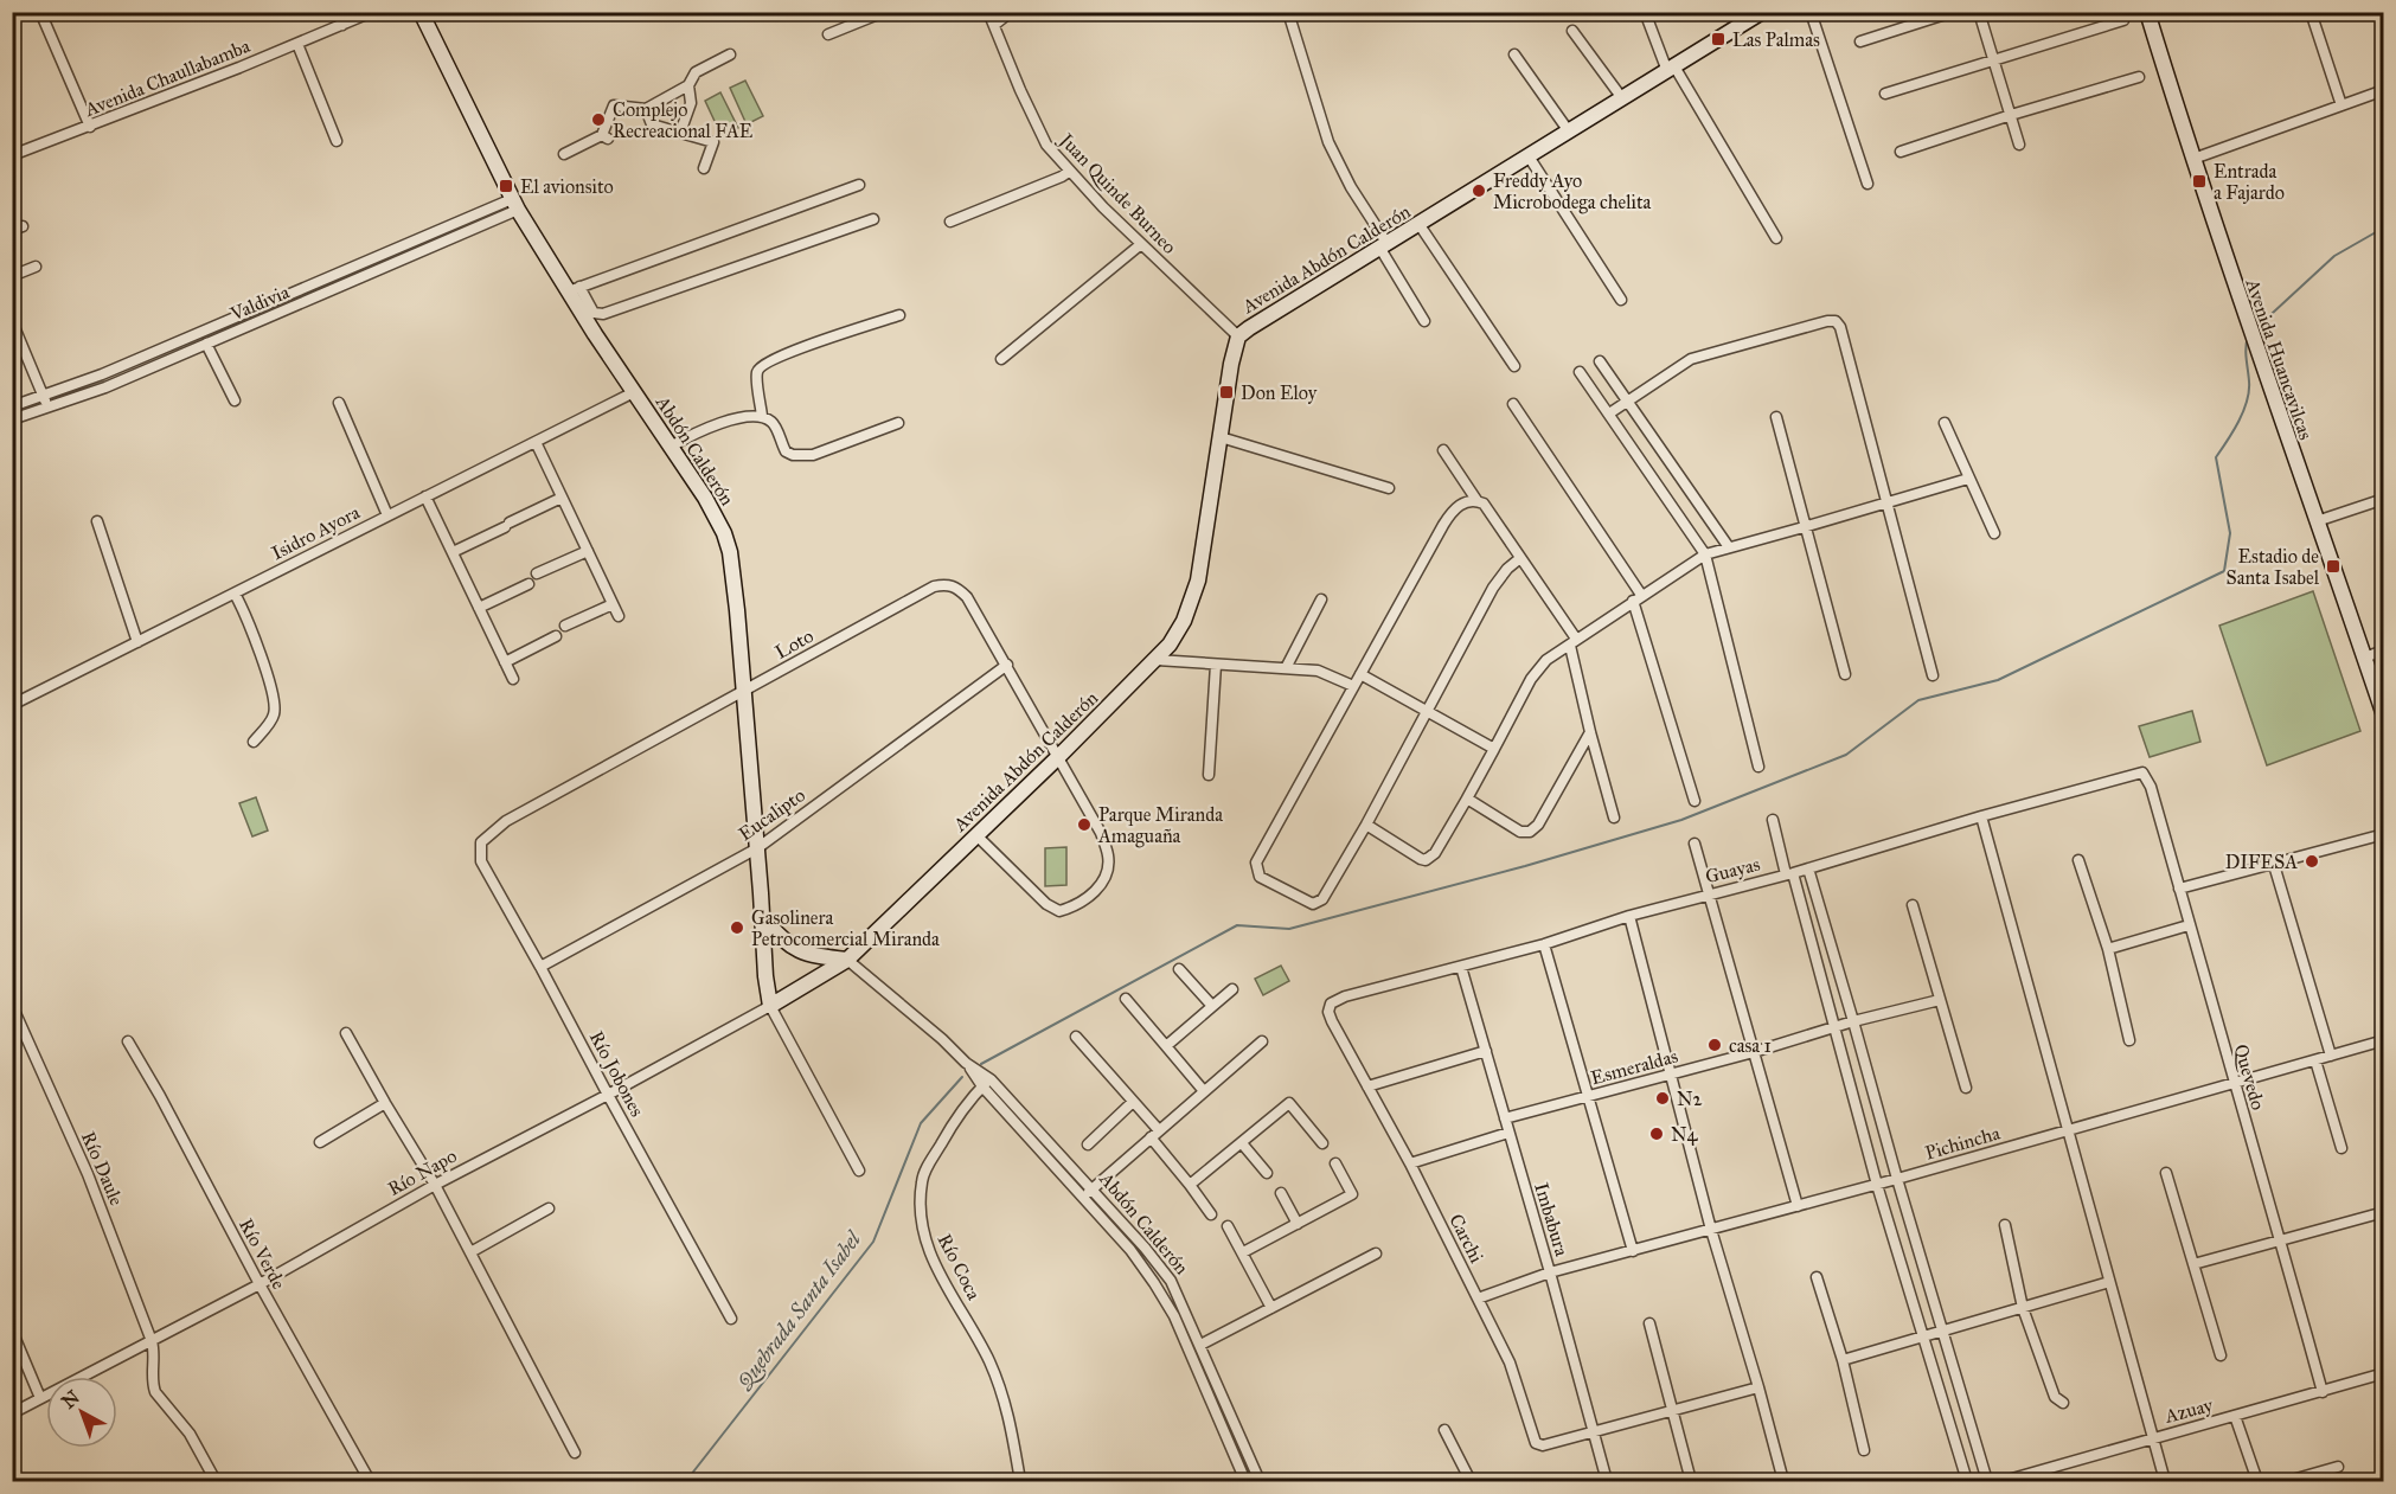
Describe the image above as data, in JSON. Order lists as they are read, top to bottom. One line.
{"streets":{"street":["Avenida Chaullabamba","Juan Quinde Burneo","Avenida Abdón Calderón","Valdivia","Avenida Huancavilcas","Abdón Calderón","Isidro Ayora","Loto","Eucalipto","Guayas","Esmeraldas","Río Jobones","Quevedo","Pichincha","Río Daule","Río Napo","Imbabura","Carchi","Río Verde","Río Coca","Azuay"]},"crossings":[["Juan Quinde Burneo","Avenida Abdón Calderón"],["Avenida Abdón Calderón","Abdón Calderón"],["Avenida Abdón Calderón","Loto"],["Avenida Abdón Calderón","Río Napo"],["Valdivia","Abdón Calderón"],["Abdón Calderón","Isidro Ayora"],["Abdón Calderón","Loto"],["Abdón Calderón","Eucalipto"],["Abdón Calderón","Río Napo"],["Abdón Calderón","Río Coca"],["Loto","Eucalipto"],["Loto","Río Jobones"],["Eucalipto","Río Jobones"],["Guayas","Quevedo"],["Guayas","Imbabura"],["Guayas","Carchi"],["Esmeraldas","Imbabura"],["Río Jobones","Río Napo"],["Quevedo","Pichincha"],["Quevedo","Azuay"],["Pichincha","Imbabura"],["Pichincha","Carchi"],["Río Daule","Río Napo"],["Río Napo","Río Verde"],["Imbabura","Carchi"]],"water":["Quebrada Santa Isabel"],"places":{"transit":["Las Palmas","Entrada a Fajardo","El avionsito","Don Eloy","Estadio de Santa Isabel"],"other":["Complejo Recreacional FAE","Freddy Ayo Microbodega chelita","Parque Miranda Amaguaña","DIFESA","Gasolinera Petrocomercial Miranda","casa 1","N2","N4"]},"north":"top left"}
